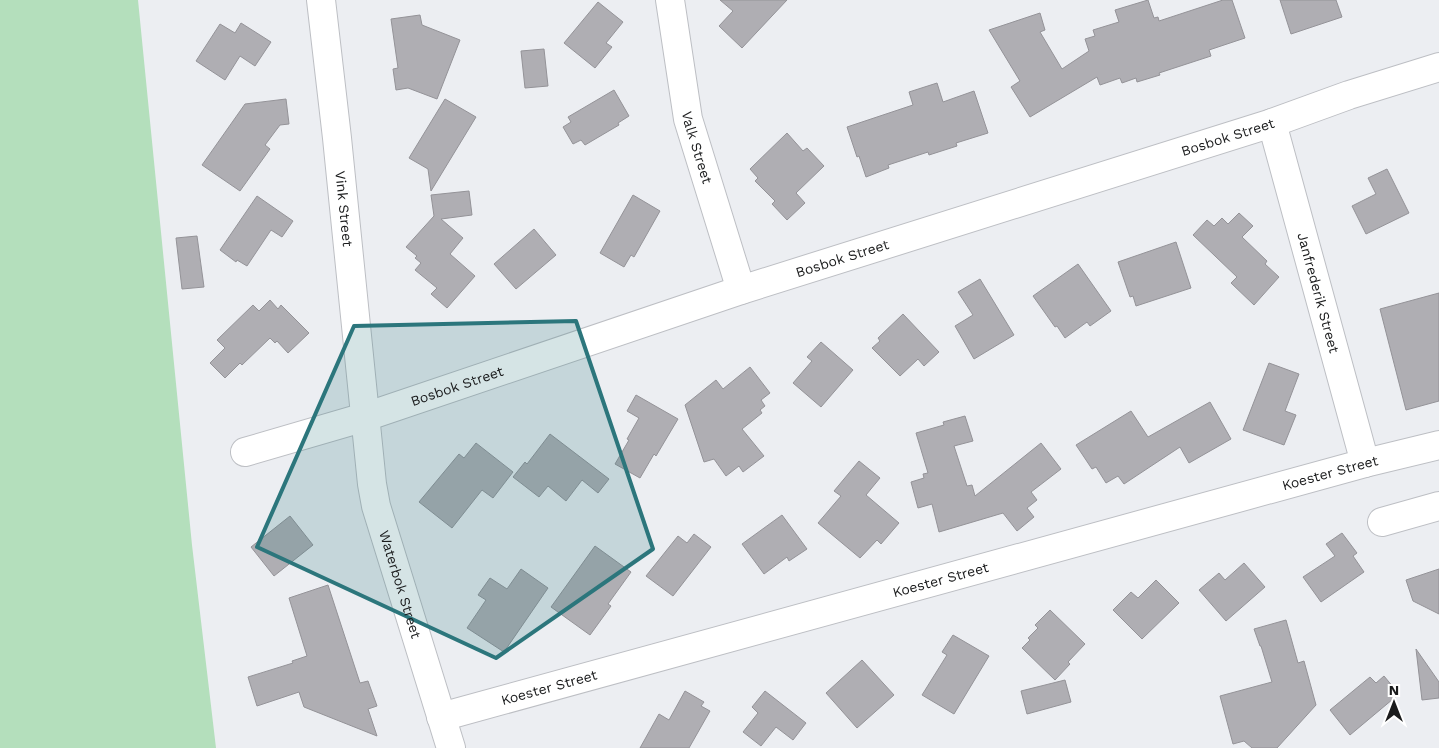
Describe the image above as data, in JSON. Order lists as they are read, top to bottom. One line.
{"streets":{"street":["Bosbok Street","Valk Street","Vink Street","Janfrederik Street","Koester Street","Waterbok Street"]},"crossings":[["Bosbok Street","Valk Street"],["Bosbok Street","Vink Street"],["Bosbok Street","Janfrederik Street"],["Bosbok Street","Waterbok Street"],["Vink Street","Waterbok Street"],["Janfrederik Street","Koester Street"],["Koester Street","Waterbok Street"]],"north":"top"}
